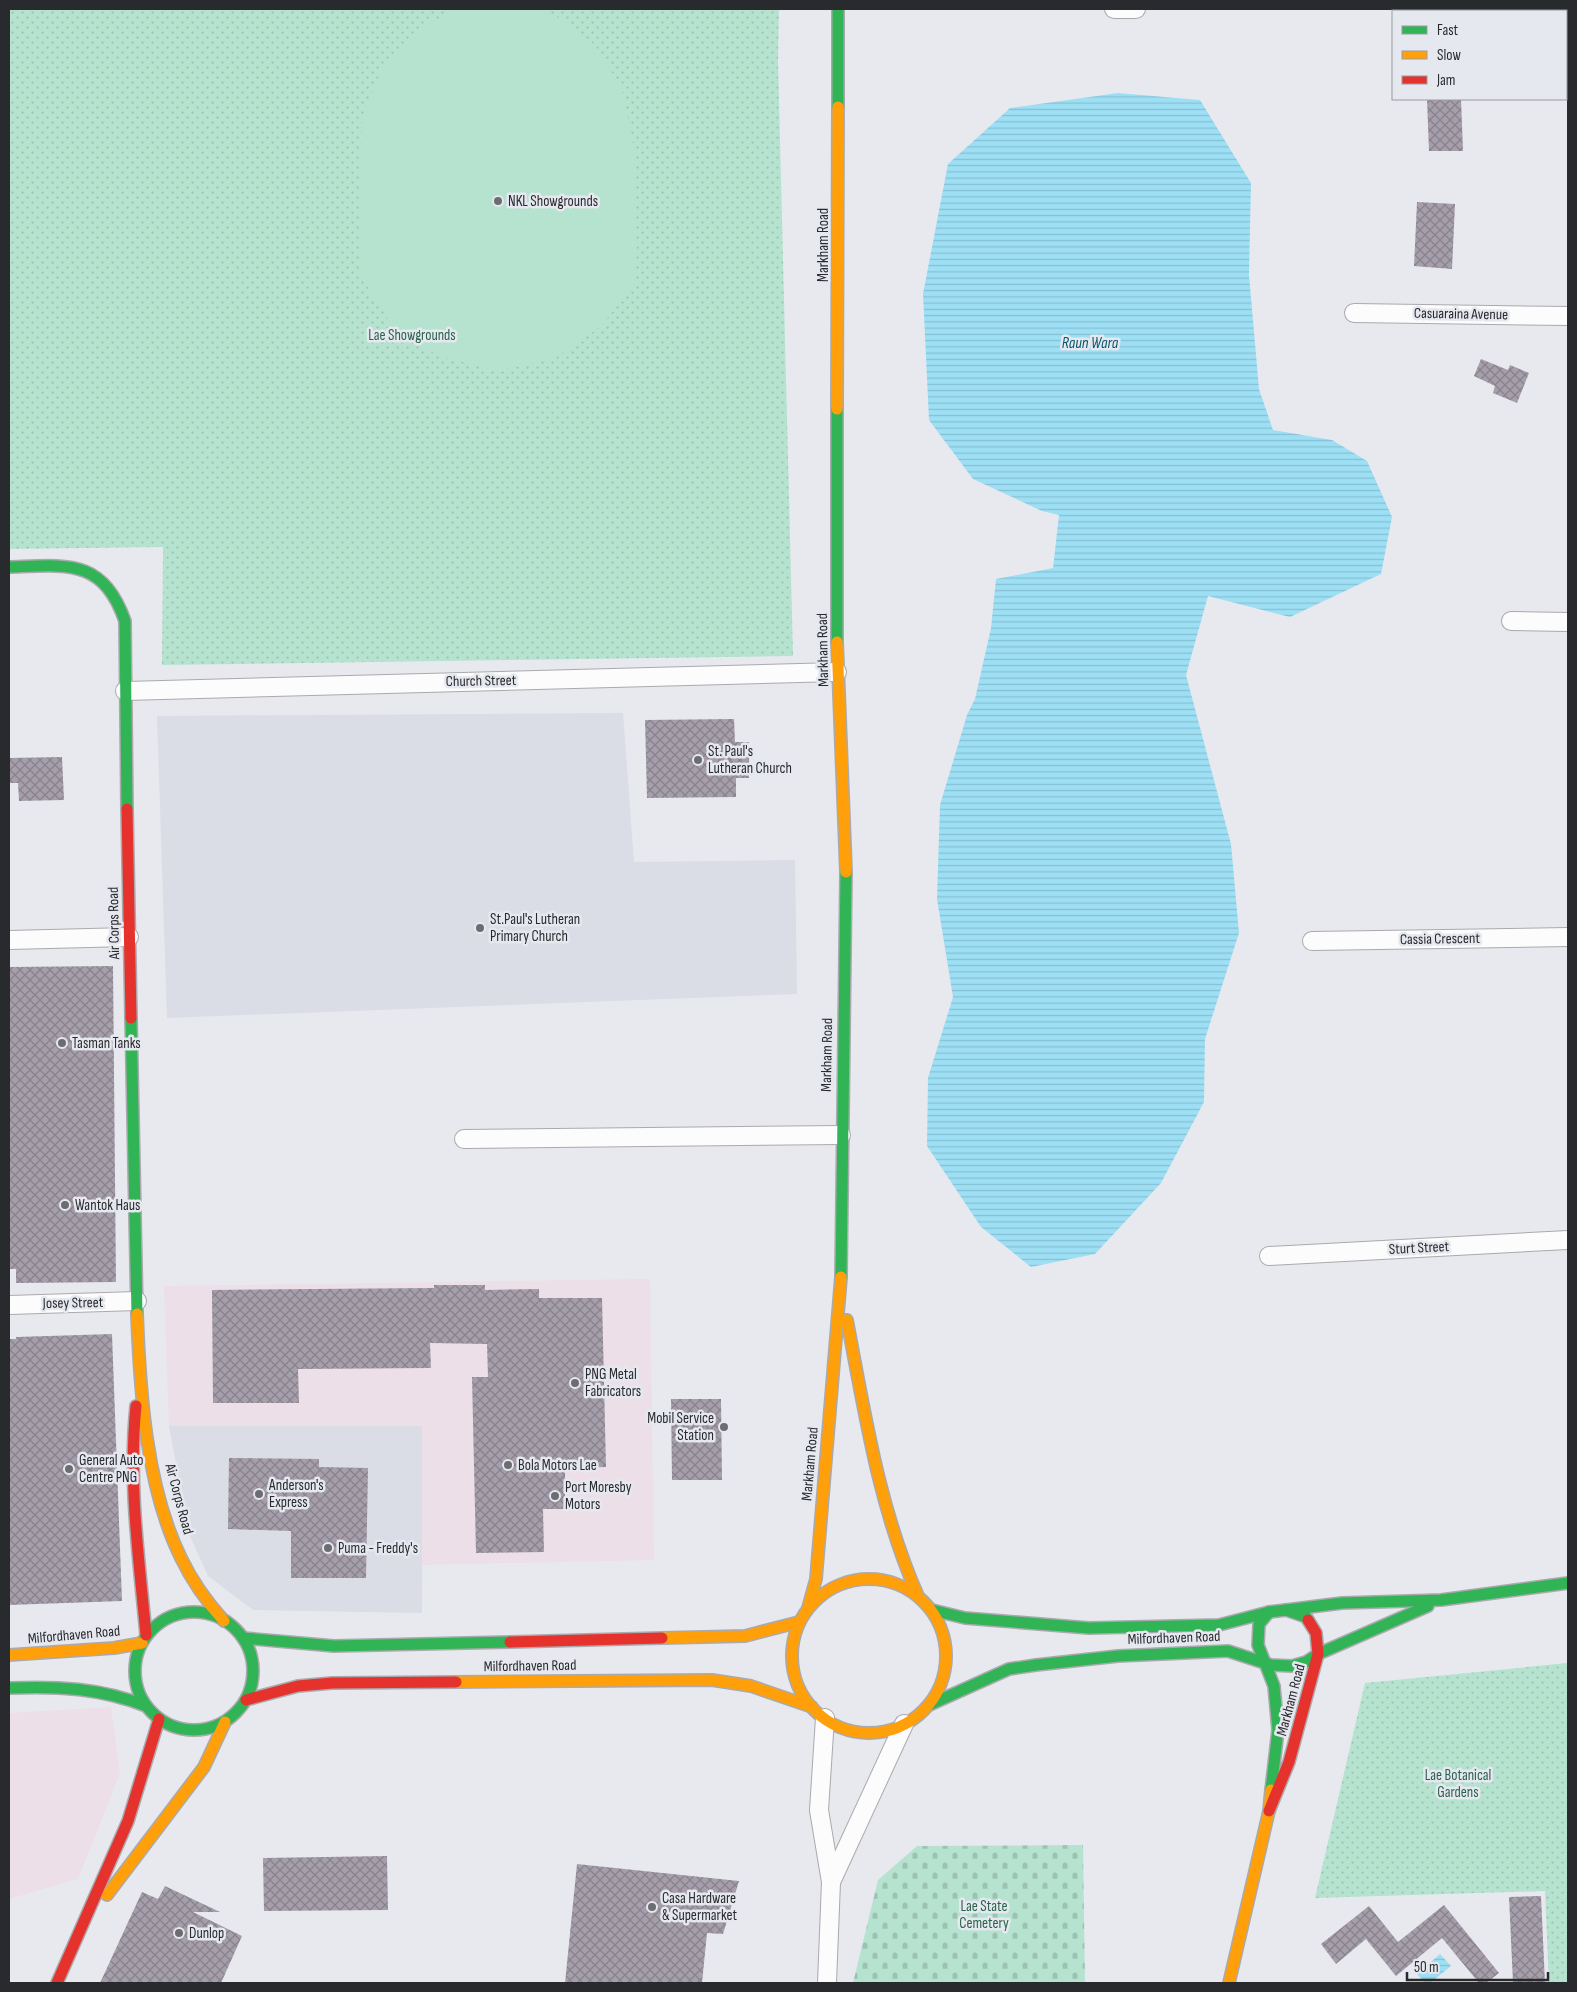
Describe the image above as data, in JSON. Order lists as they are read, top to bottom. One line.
{"streets":{"main road":["Markham Road","Air Corps Road","Milfordhaven Road"],"street":["Casuaraina Avenue","Church Street","Cassia Crescent","Sturt Street","Josey Street"]},"crossings":[["Markham Road","Church Street"],["Markham Road","Milfordhaven Road"],["Church Street","Air Corps Road"],["Air Corps Road","Josey Street"],["Air Corps Road","Milfordhaven Road"]],"water":["Raun Wara"],"parks":["Lae Showgrounds","Lae Botanical Gardens","Lae State Cemetery"],"places":["NKL Showgrounds","St. Paul's Lutheran Church","St.Paul's Lutheran Primary Church","Tasman Tanks","Wantok Haus","PNG Metal Fabricators","Mobil Service Station","Bola Motors Lae","General Auto Centre PNG","Anderson's Express","Port Moresby Motors","Puma - Freddy's","Casa Hardware & Supermarket","Dunlop"],"legend":["Fast","Slow","Jam"],"scale_bar":"50 m"}
